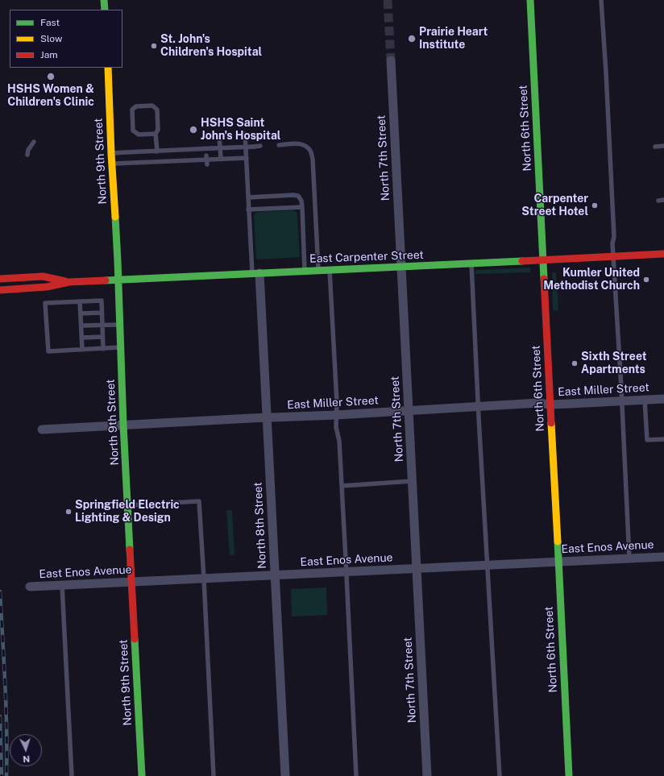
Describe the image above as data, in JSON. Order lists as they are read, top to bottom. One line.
{"streets":{"main road":["North 6th Street","North 9th Street","East Carpenter Street"],"street":["North 7th Street","East Miller Street","North 8th Street","East Enos Avenue"]},"crossings":[["North 6th Street","East Carpenter Street"],["North 6th Street","East Miller Street"],["North 6th Street","East Enos Avenue"],["North 7th Street","East Carpenter Street"],["North 7th Street","East Miller Street"],["North 7th Street","East Enos Avenue"],["North 9th Street","East Carpenter Street"],["North 9th Street","East Miller Street"],["North 9th Street","East Enos Avenue"],["East Carpenter Street","North 8th Street"],["East Miller Street","North 8th Street"],["North 8th Street","East Enos Avenue"]],"places":["Prairie Heart Institute","St. John's Children's Hospital","HSHS Women & Children's Clinic","HSHS Saint John's Hospital","Carpenter Street Hotel","Kumler United Methodist Church","Sixth Street Apartments","Springfield Electric Lighting & Design"],"legend":["Fast","Slow","Jam"],"north":"bottom"}
